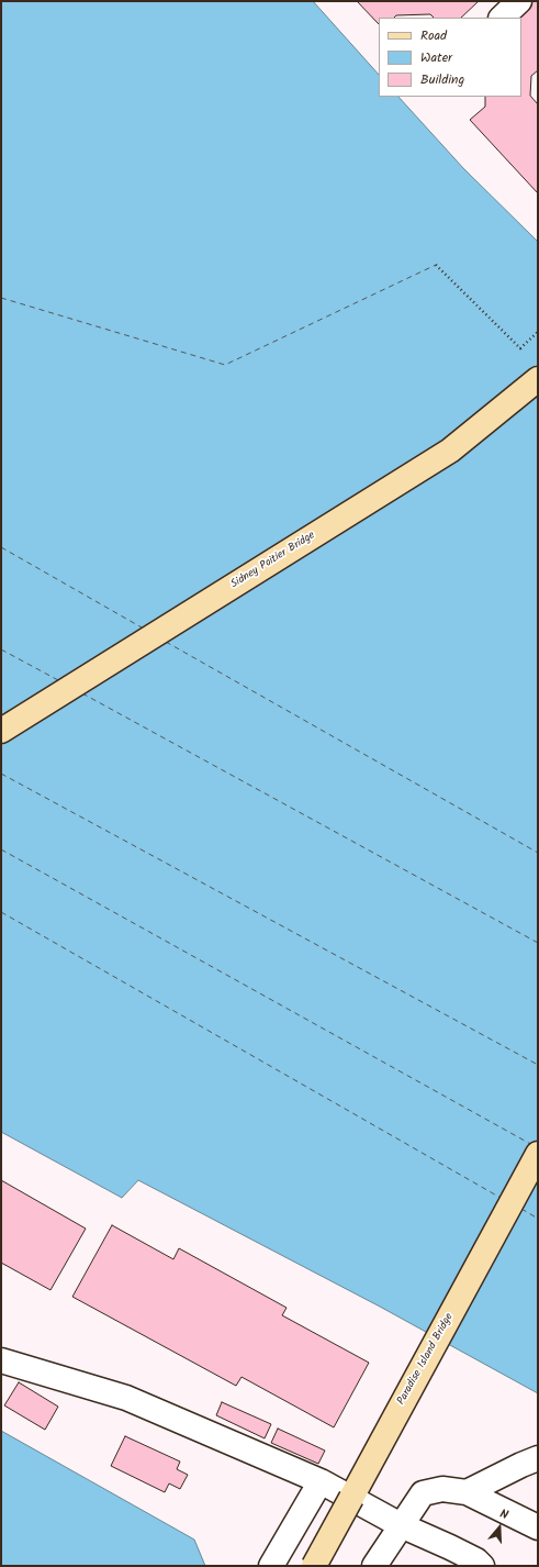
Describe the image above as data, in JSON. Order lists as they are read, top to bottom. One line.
{"streets":{"main road":["Sidney Poitier Bridge","Paradise Island Bridge"]},"legend":["Road","Water","Building"],"north":"top"}
